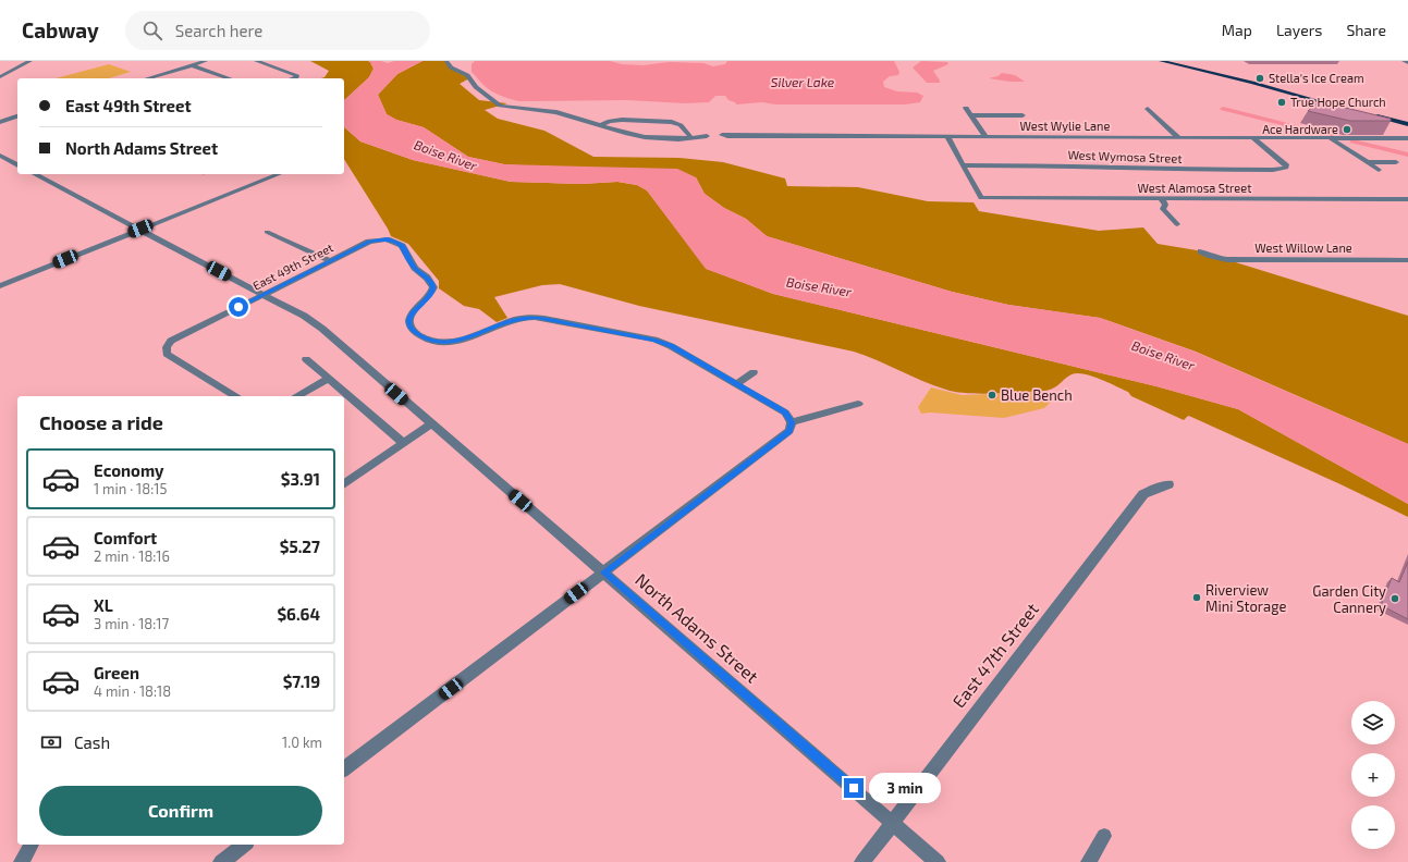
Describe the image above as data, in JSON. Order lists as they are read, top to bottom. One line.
{"streets":{"street":["West Wylie Lane","West Wymosa Street","West Alamosa Street","West Willow Lane","East 49th Street","North Adams Street","East 47th Street"]},"crossings":[["West Wylie Lane","West Wymosa Street"],["West Wymosa Street","West Alamosa Street"],["East 49th Street","North Adams Street"],["North Adams Street","East 47th Street"]],"water":["Silver Lake","Boise River"],"places":["Stella's Ice Cream","True Hope Church","Ace Hardware","Blue Bench","Riverview Mini Storage","Garden City Cannery"],"page":{"header":"Cabway","search":"Search here","nav":["Map","Layers","Share"],"banner":["East 49th Street","North Adams Street"],"heading":"Choose a ride","list":[{"name":"Economy","note":"1 min · 18:15","value":"$3.91"},{"name":"Comfort","note":"2 min · 18:16","value":"$5.27"},{"name":"XL","note":"3 min · 18:17","value":"$6.64"},{"name":"Green","note":"4 min · 18:18","value":"$7.19"}],"map_buttons":["+","−"],"pay":["Cash","1.0 km"],"bubble":"3 min","buttons":"Confirm"}}
